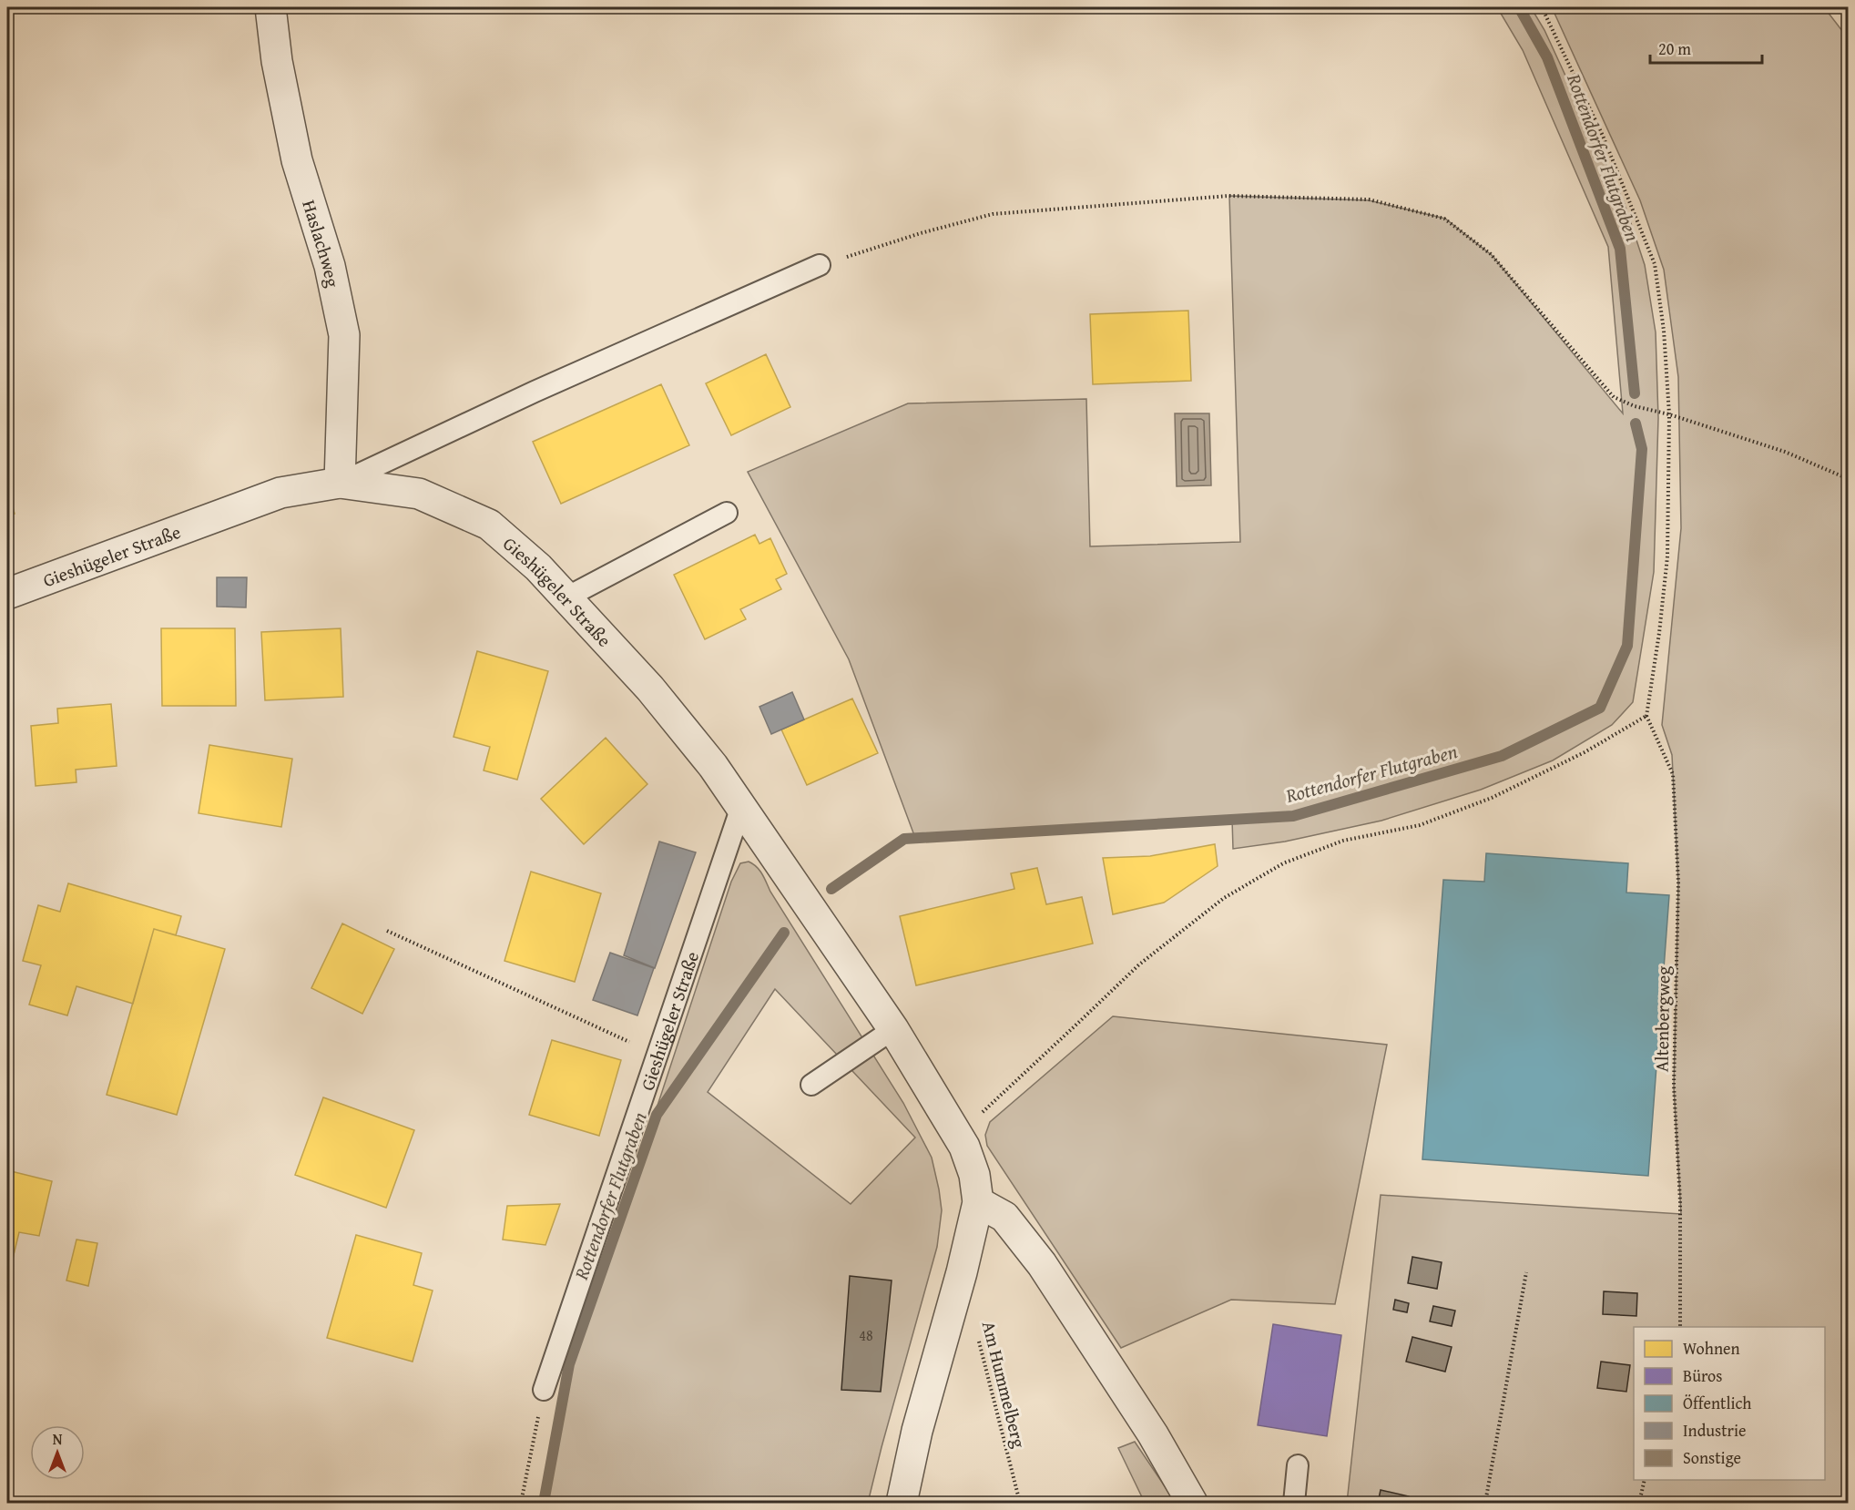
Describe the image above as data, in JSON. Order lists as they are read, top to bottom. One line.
{"streets":{"street":["Haslachweg","Gieshügeler Straße"],"path":["Altenbergweg","Am Hummelberg"]},"crossings":[["Haslachweg","Gieshügeler Straße"]],"water":["Rottendorfer Flutgraben"],"house_numbers":["48"],"legend":["Wohnen","Büros","Öffentlich","Industrie","Sonstige"],"scale_bar":"20 m","north":"top"}
